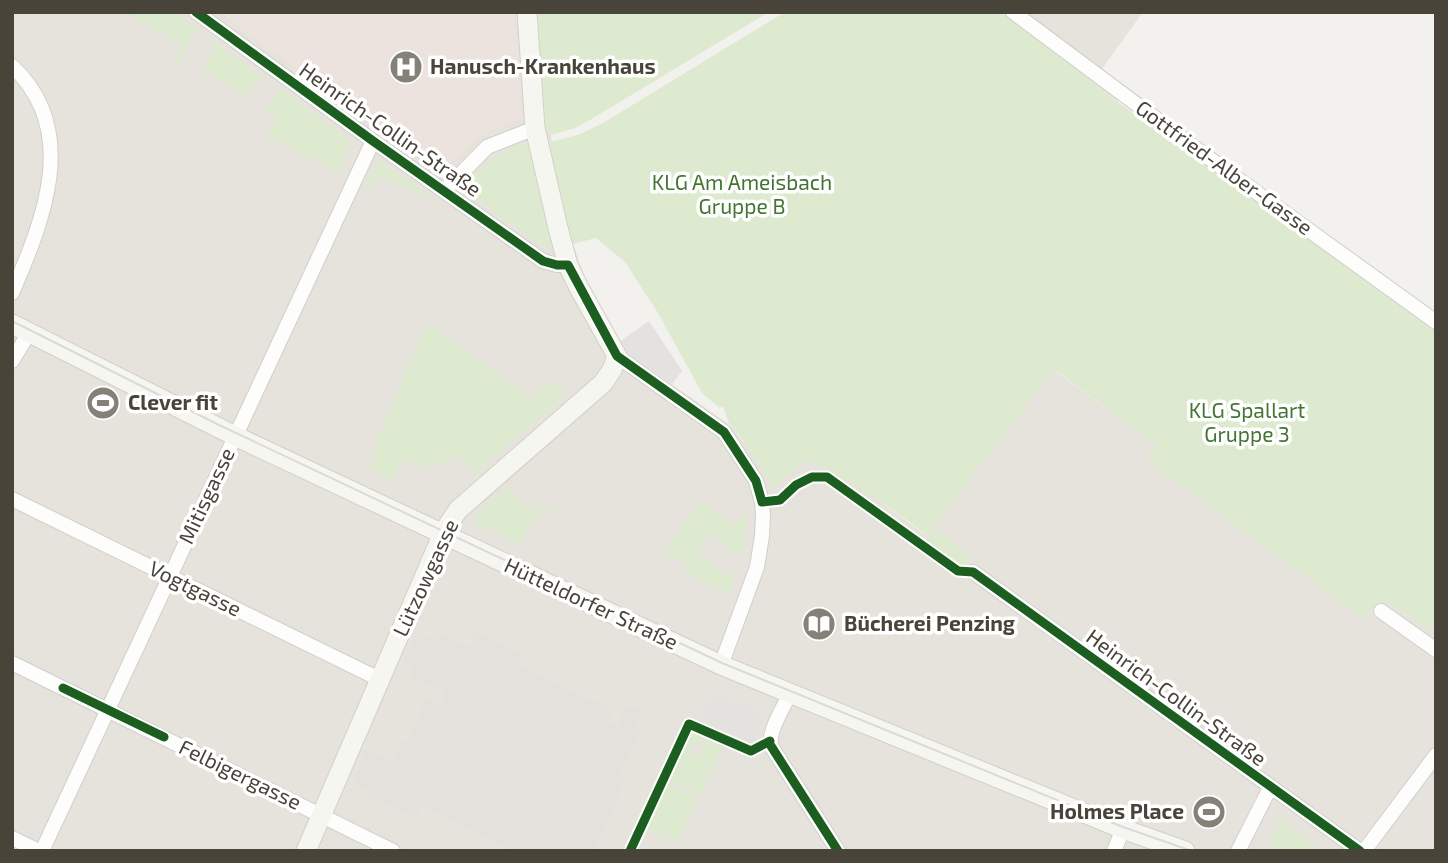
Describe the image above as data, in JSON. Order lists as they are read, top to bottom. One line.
{"streets":{"main road":["Lützowgasse","Hütteldorfer Straße"],"street":["Heinrich-Collin-Straße","Gottfried-Alber-Gasse","Mitisgasse","Vogtgasse","Felbigergasse"]},"crossings":[["Heinrich-Collin-Straße","Mitisgasse"],["Mitisgasse","Vogtgasse"],["Mitisgasse","Hütteldorfer Straße"],["Mitisgasse","Felbigergasse"],["Lützowgasse","Vogtgasse"],["Lützowgasse","Hütteldorfer Straße"],["Lützowgasse","Felbigergasse"]],"parks":["KLG Am Ameisbach Gruppe B","KLG Spallart Gruppe 3"],"places":{"hospital":["Hanusch-Krankenhaus"],"sports":["Clever fit","Holmes Place"],"library":["Bücherei Penzing"]}}
